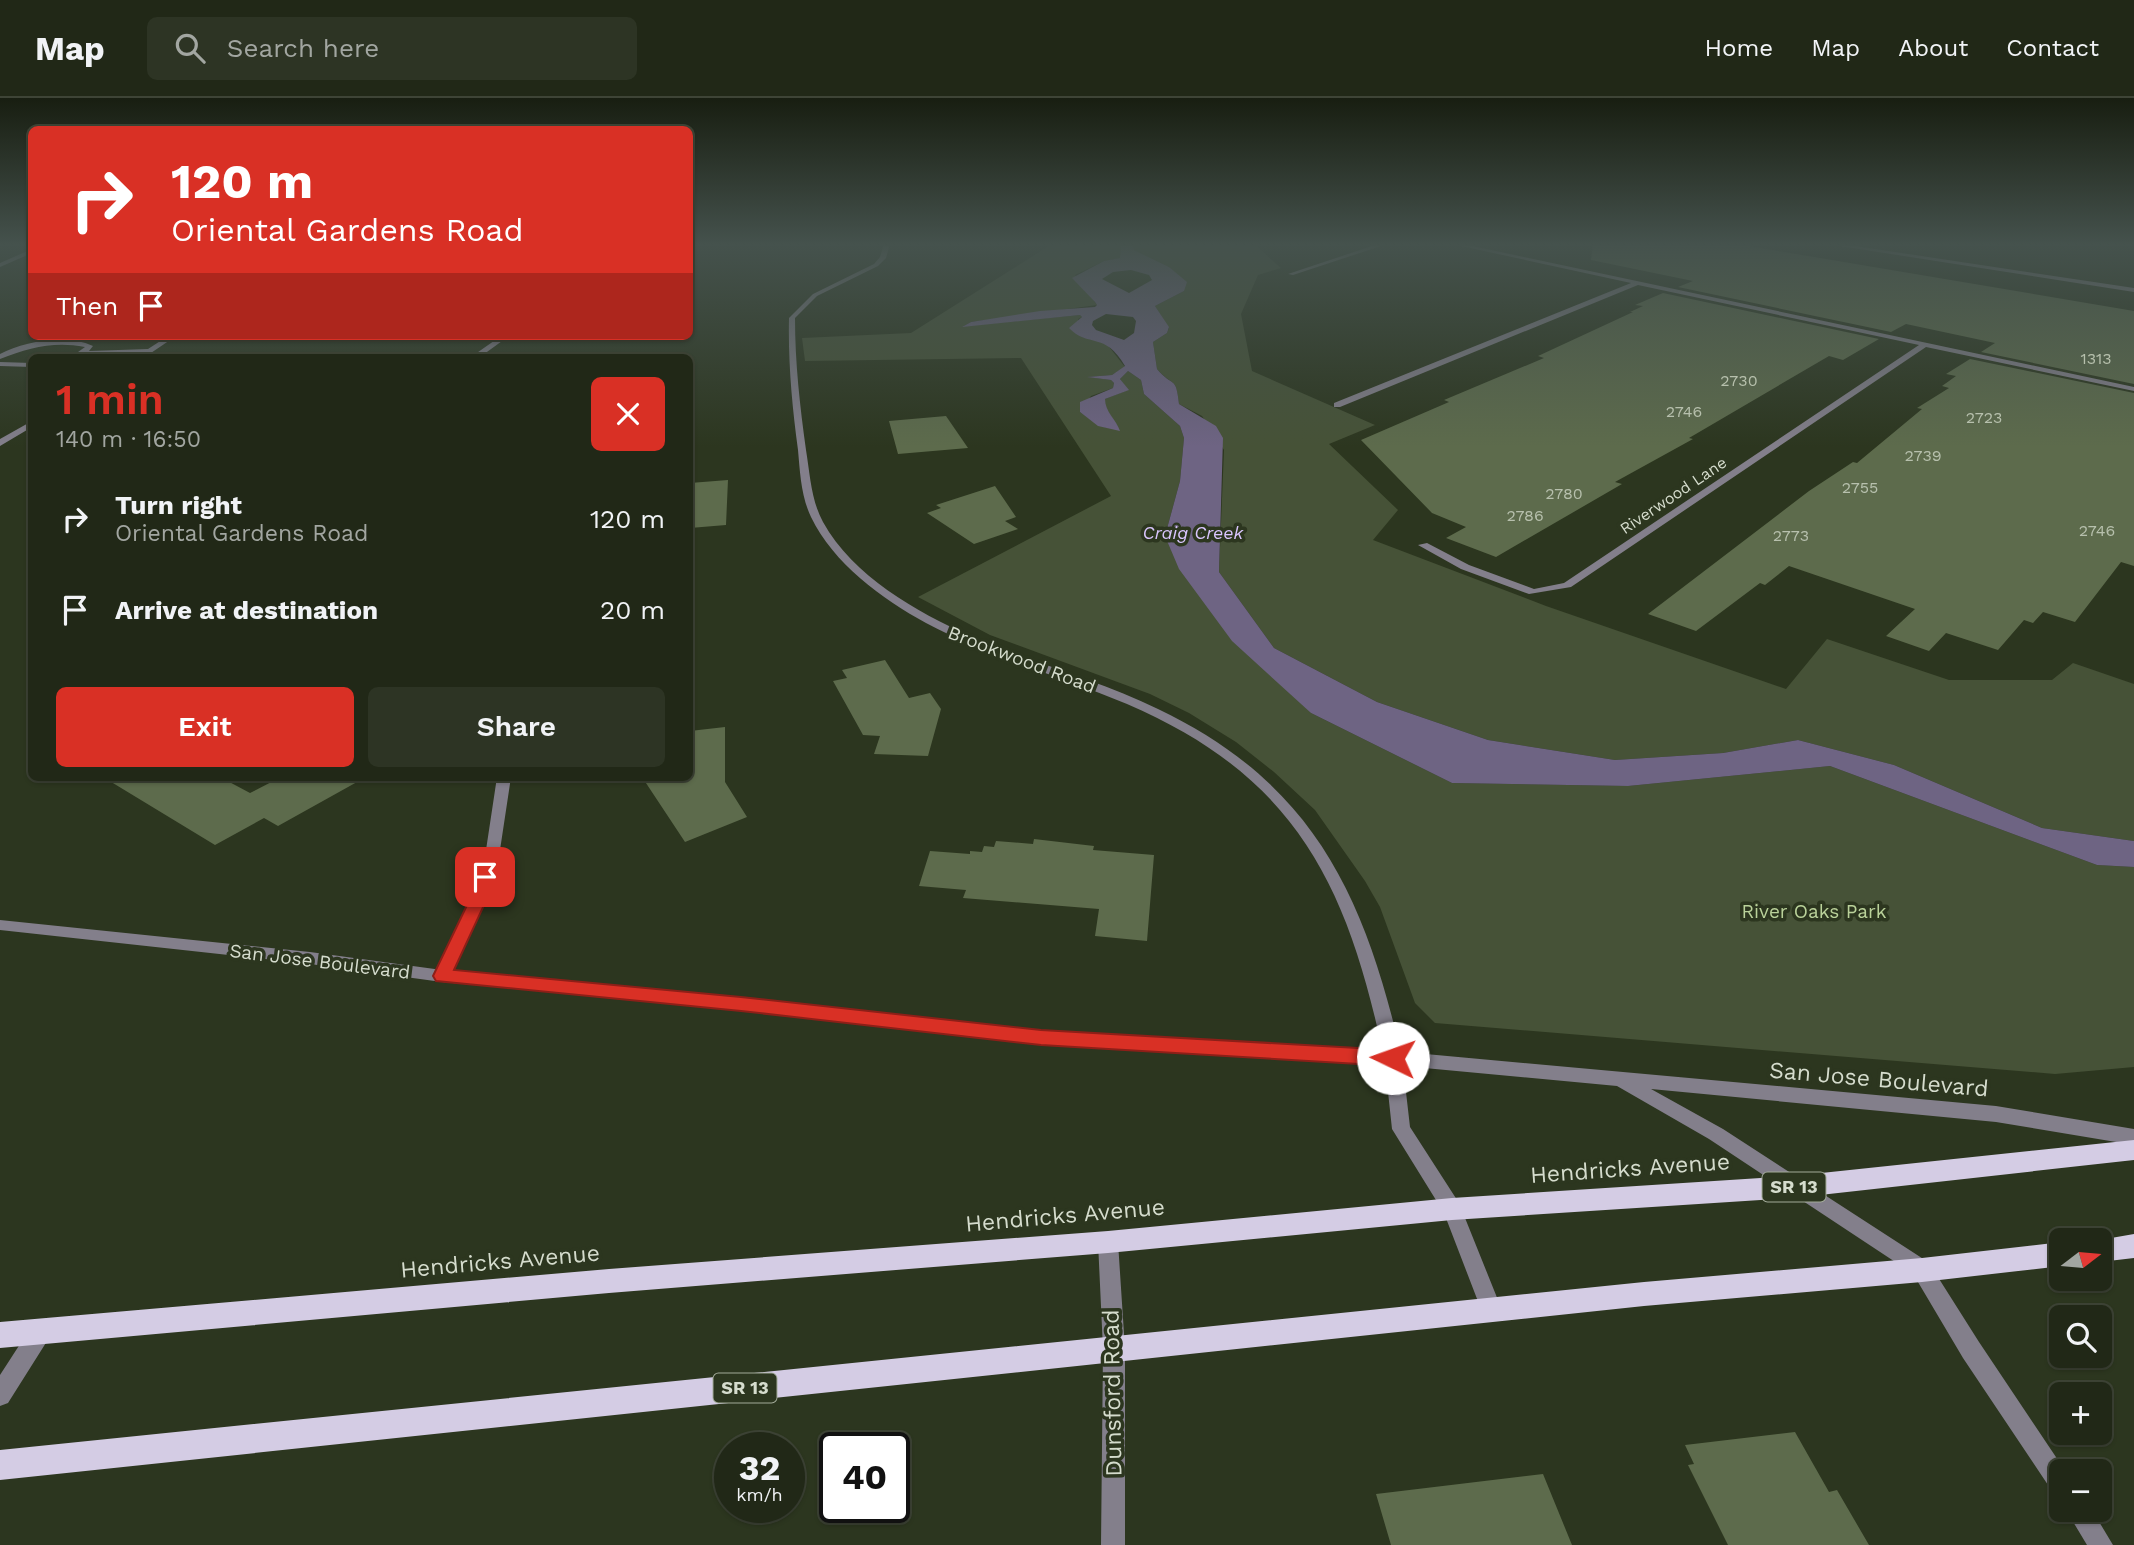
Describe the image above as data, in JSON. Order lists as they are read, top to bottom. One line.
{"streets":{"main road":["Hendricks Avenue","SR 13"],"street":["Riverwood Lane","Brookwood Road","San Jose Boulevard","Dunsford Road"]},"crossings":[["Brookwood Road","San Jose Boulevard"],["San Jose Boulevard","Hendricks Avenue"],["San Jose Boulevard","SR 13"],["Hendricks Avenue","Dunsford Road"],["SR 13","Dunsford Road"]],"water":["Craig Creek"],"parks":["River Oaks Park"],"house_numbers":["1313","2730","2746","2723","2739","2755","2780","2786","2746","2773"],"north":"right","page":{"header":"Map","search":"Search here","nav":["Home","Map","About","Contact"],"turn":["120 m","Oriental Gardens Road"],"then":"Then","heading":["1 min","140 m · 16:50"],"list":[{"name":"Turn right","note":"Oriental Gardens Road","value":"120 m"},{"name":"Arrive at destination","value":"20 m"}],"buttons":["Exit","Share"],"map_buttons":["+","−"],"speed":"32 km/h","limit":"40"}}
